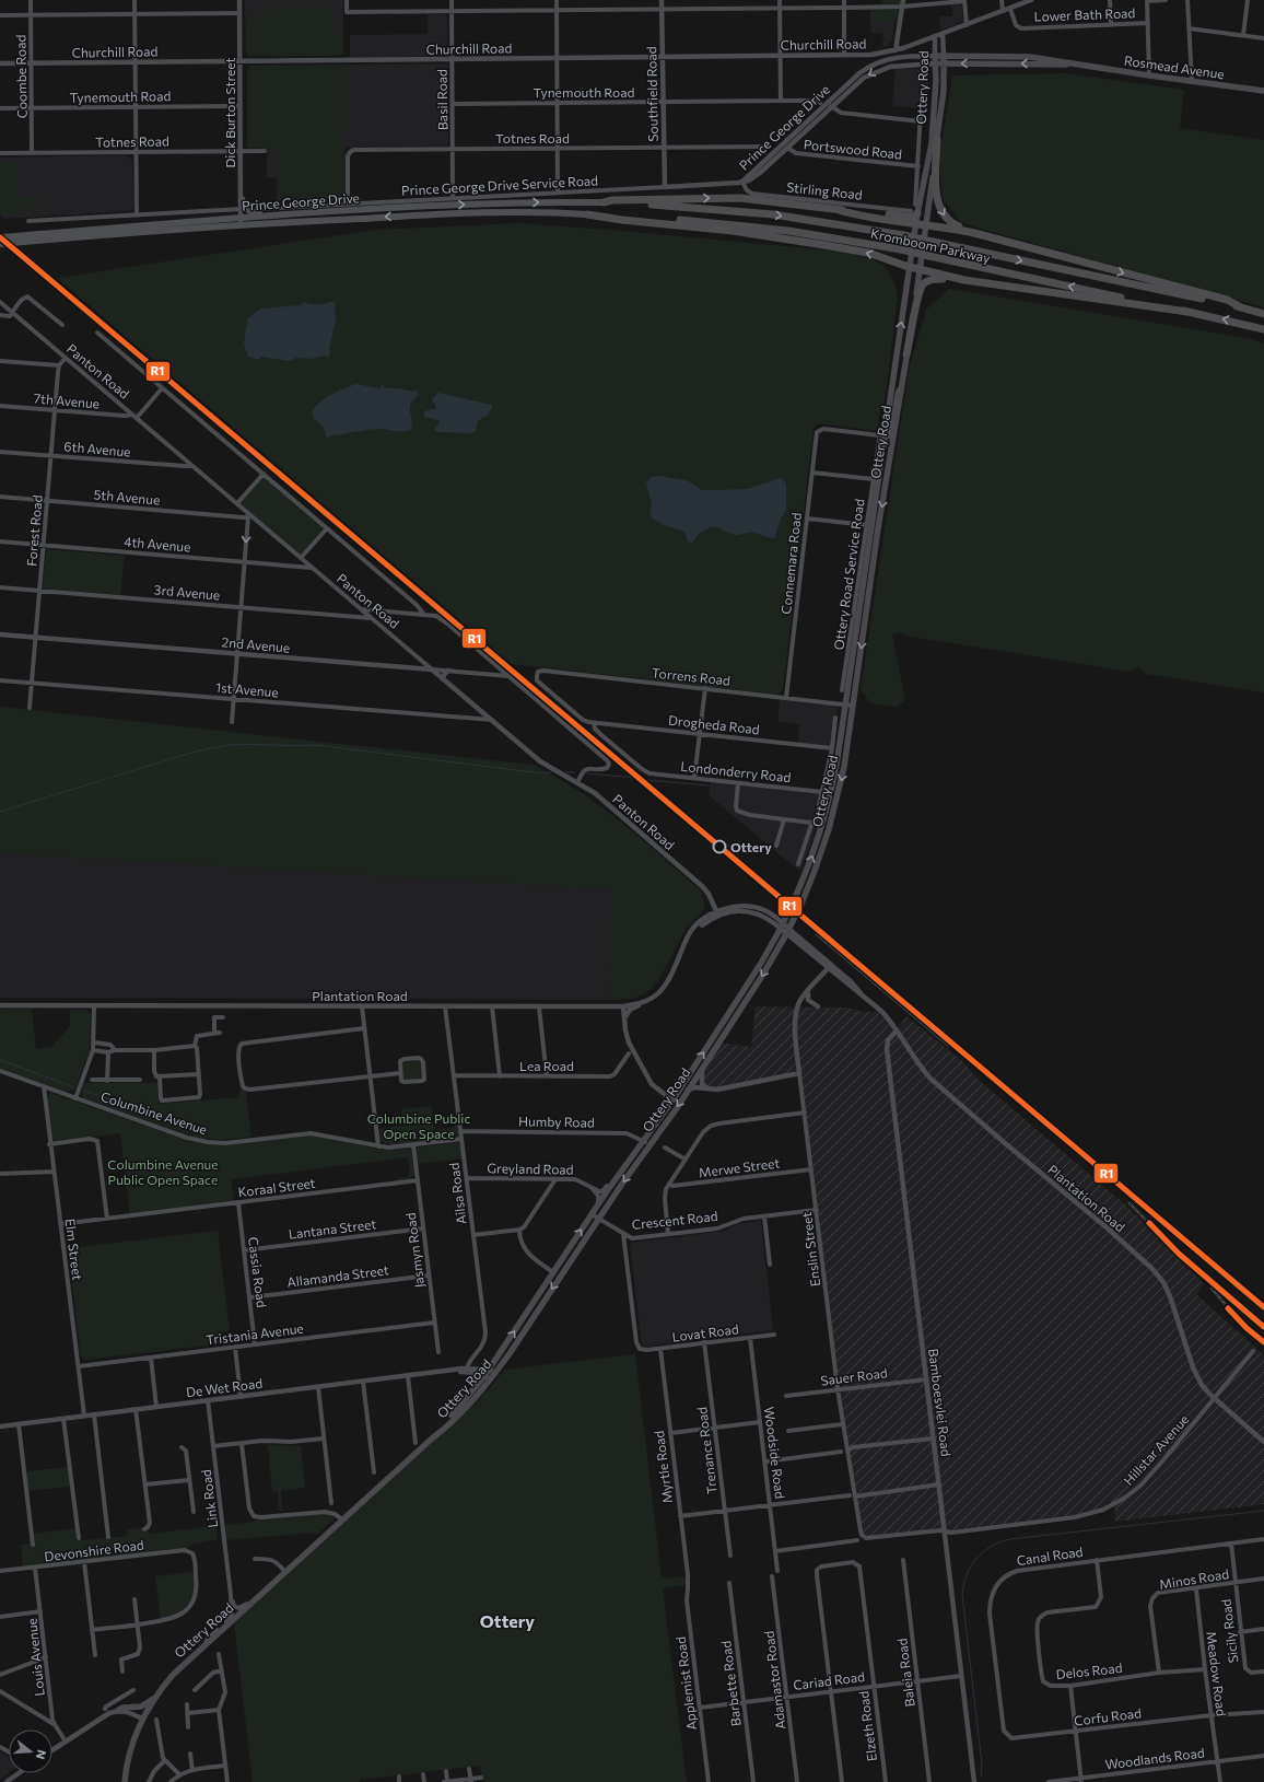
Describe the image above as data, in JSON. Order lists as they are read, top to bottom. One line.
{"streets":{"highway":["Kromboom Parkway"],"main road":["Rosmead Avenue","Ottery Road","Prince George Drive"],"street":["Lower Bath Road","Churchill Road","Coombe Road","Tynemouth Road","Southfield Road","Basil Road","Dick Burton Street","Totnes Road","Portswood Road","Prince George Drive Service Road","Stirling Road","Panton Road","7th Avenue","6th Avenue","5th Avenue","Forest Road","4th Avenue","Connemara Road","Ottery Road Service Road","3rd Avenue","2nd Avenue","Torrens Road","1st Avenue","Drogheda Road","Londonderry Road","Plantation Road","Lea Road","Columbine Avenue","Humby Road","Merwe Street","Greyland Road","Koraal Street","Ailsa Road","Crescent Road","Lantana Street","Elm Street","Enslin Street","Jasmyn Road","Cassia Road","Allamanda Street","Lovat Road","Tristania Avenue","Sauer Road","De Wet Road","Bamboesvlei Road","Hillstar Avenue","Trenance Road","Woodside Road","Myrtle Road","Link Road","Devonshire Road","Canal Road","Minos Road","Sicily Road","Louis Avenue","Delos Road","Baleia Road","Meadow Road","Adamastor Road","Cariad Road","Applemist Road","Barbette Road","Corfu Road","Elzeth Road","Woodlands Road"]},"crossings":[["Lower Bath Road","Ottery Road"],["Churchill Road","Coombe Road"],["Churchill Road","Ottery Road"],["Churchill Road","Southfield Road"],["Churchill Road","Basil Road"],["Churchill Road","Dick Burton Street"],["Rosmead Avenue","Ottery Road"],["Rosmead Avenue","Prince George Drive"],["Coombe Road","Tynemouth Road"],["Coombe Road","Totnes Road"],["Ottery Road","Prince George Drive"],["Ottery Road","Stirling Road"],["Ottery Road","Connemara Road"],["Ottery Road","Ottery Road Service Road"],["Ottery Road","Torrens Road"],["Ottery Road","Humby Road"],["Ottery Road","Crescent Road"],["Ottery Road","De Wet Road"],["Ottery Road","Link Road"],["Tynemouth Road","Southfield Road"],["Tynemouth Road","Basil Road"],["Tynemouth Road","Dick Burton Street"],["Southfield Road","Totnes Road"],["Southfield Road","Prince George Drive Service Road"],["Basil Road","Totnes Road"],["Basil Road","Prince George Drive Service Road"],["Dick Burton Street","Totnes Road"],["Prince George Drive","Portswood Road"],["Prince George Drive","Prince George Drive Service Road"],["Prince George Drive","Stirling Road"],["Prince George Drive","Kromboom Parkway"],["Totnes Road","Prince George Drive Service Road"],["Prince George Drive Service Road","Stirling Road"],["Panton Road","7th Avenue"],["Panton Road","6th Avenue"],["Panton Road","5th Avenue"],["Panton Road","4th Avenue"],["Panton Road","3rd Avenue"],["Panton Road","2nd Avenue"],["Panton Road","1st Avenue"],["Panton Road","Plantation Road"],["7th Avenue","Forest Road"],["6th Avenue","Forest Road"],["5th Avenue","Forest Road"],["Forest Road","4th Avenue"],["Forest Road","3rd Avenue"],["Forest Road","2nd Avenue"],["Forest Road","1st Avenue"],["Connemara Road","Ottery Road Service Road"],["Connemara Road","Torrens Road"],["Torrens Road","Drogheda Road"],["Torrens Road","Londonderry Road"],["Drogheda Road","Londonderry Road"],["Plantation Road","Ailsa Road"],["Plantation Road","Enslin Street"],["Plantation Road","Bamboesvlei Road"],["Plantation Road","Hillstar Avenue"],["Lea Road","Ailsa Road"],["Columbine Avenue","Ailsa Road"],["Columbine Avenue","Elm Street"],["Columbine Avenue","Jasmyn Road"],["Humby Road","Ailsa Road"],["Merwe Street","Enslin Street"],["Greyland Road","Ailsa Road"],["Koraal Street","Elm Street"],["Koraal Street","Jasmyn Road"],["Koraal Street","Cassia Road"],["Ailsa Road","De Wet Road"],["Crescent Road","Enslin Street"],["Crescent Road","Lovat Road"],["Lantana Street","Jasmyn Road"],["Lantana Street","Cassia Road"],["Elm Street","Tristania Avenue"],["Elm Street","De Wet Road"],["Enslin Street","Sauer Road"],["Enslin Street","Hillstar Avenue"],["Jasmyn Road","Allamanda Street"],["Jasmyn Road","Tristania Avenue"],["Cassia Road","Allamanda Street"],["Cassia Road","Tristania Avenue"],["Lovat Road","Trenance Road"],["Lovat Road","Woodside Road"],["Lovat Road","Myrtle Road"],["Sauer Road","Bamboesvlei Road"],["De Wet Road","Link Road"],["Bamboesvlei Road","Hillstar Avenue"],["Bamboesvlei Road","Cariad Road"],["Myrtle Road","Applemist Road"],["Devonshire Road","Louis Avenue"],["Canal Road","Sicily Road"],["Canal Road","Delos Road"],["Canal Road","Corfu Road"],["Minos Road","Sicily Road"],["Minos Road","Delos Road"],["Minos Road","Meadow Road"],["Delos Road","Meadow Road"],["Baleia Road","Cariad Road"],["Meadow Road","Corfu Road"],["Meadow Road","Woodlands Road"],["Adamastor Road","Cariad Road"],["Cariad Road","Applemist Road"],["Cariad Road","Barbette Road"],["Cariad Road","Elzeth Road"]],"districts":["Ottery"],"parks":["Columbine Public Open Space","Columbine Avenue Public Open Space"],"places":["Ottery"],"lines":["transit line R1"],"north":"right"}
